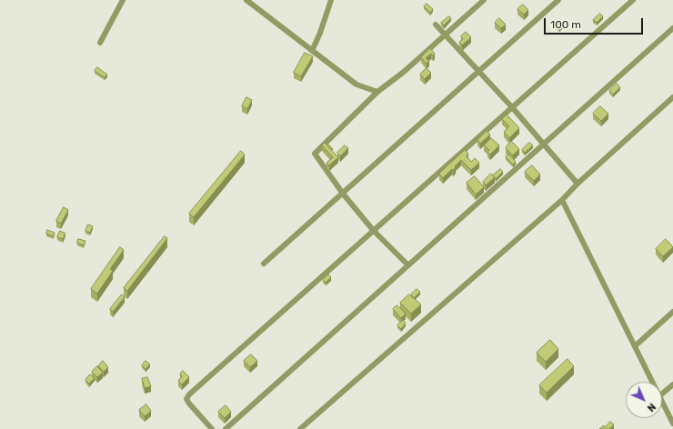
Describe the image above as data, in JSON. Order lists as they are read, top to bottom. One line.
{"scale_bar":"100 m","north":"bottom right"}
